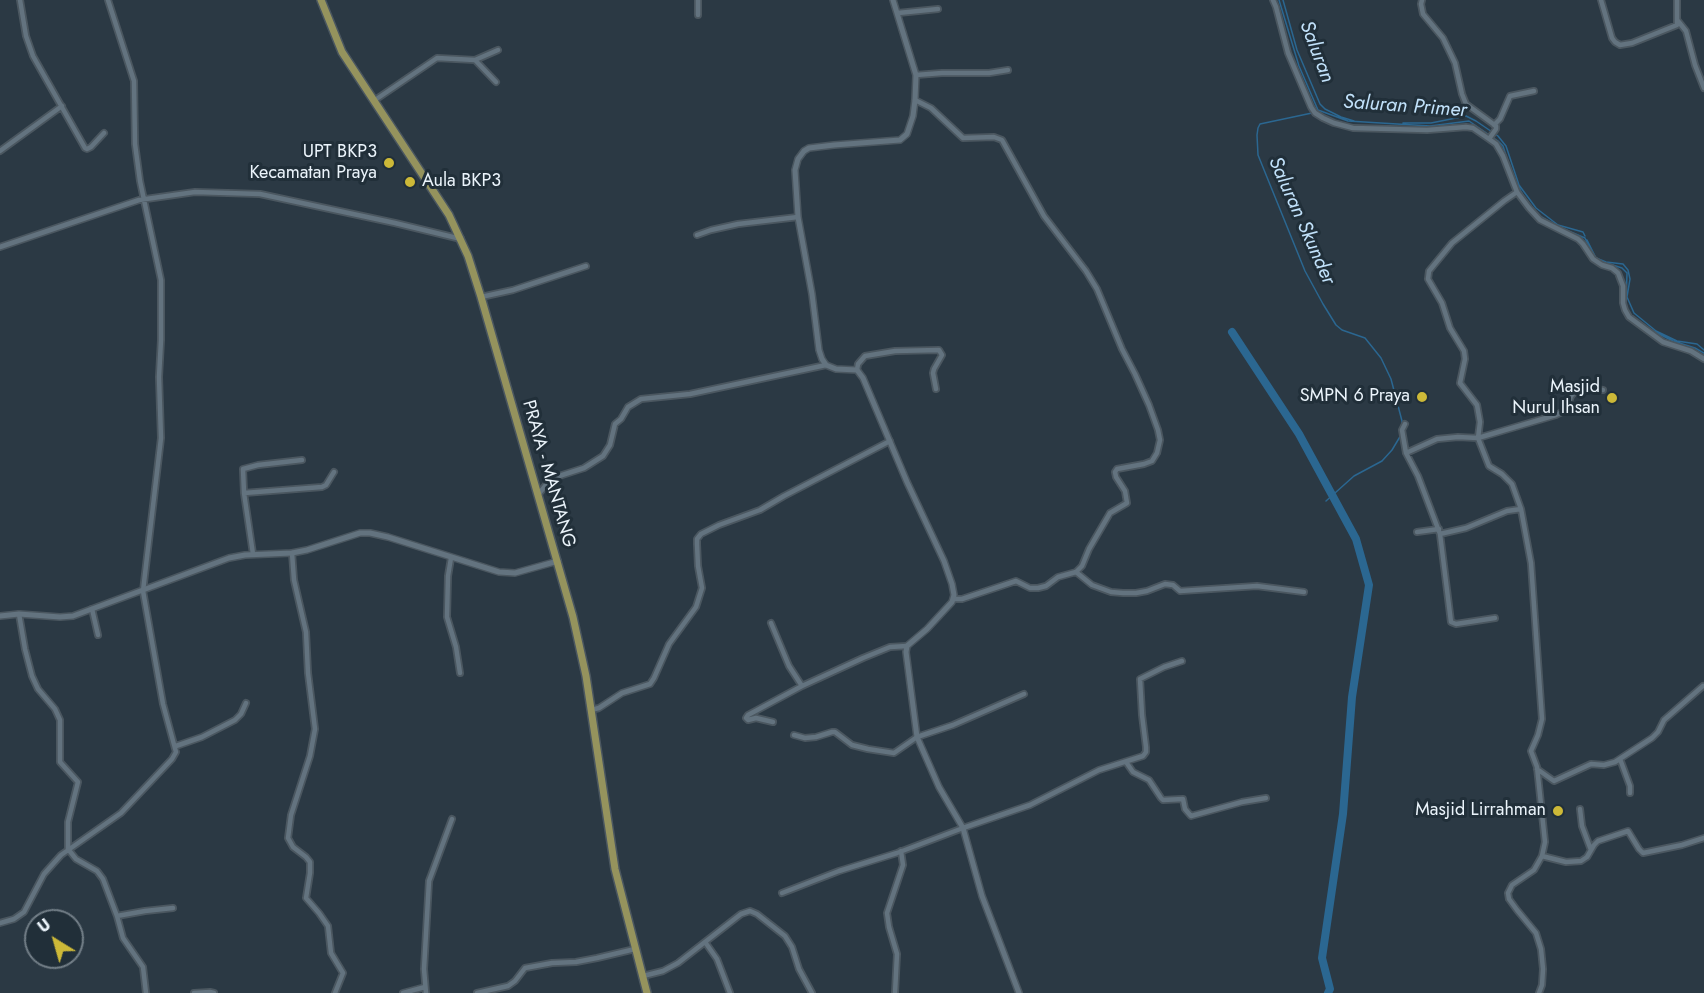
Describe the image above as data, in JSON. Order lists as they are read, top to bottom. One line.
{"streets":{"main road":["PRAYA - MANTANG"]},"water":["Saluran","Saluran Primer","Saluran Skunder"],"places":["UPT BKP3 Kecamatan Praya","Aula BKP3","SMPN 6 Praya","Masjid Nurul Ihsan","Masjid Lirrahman"],"north":"top left"}
